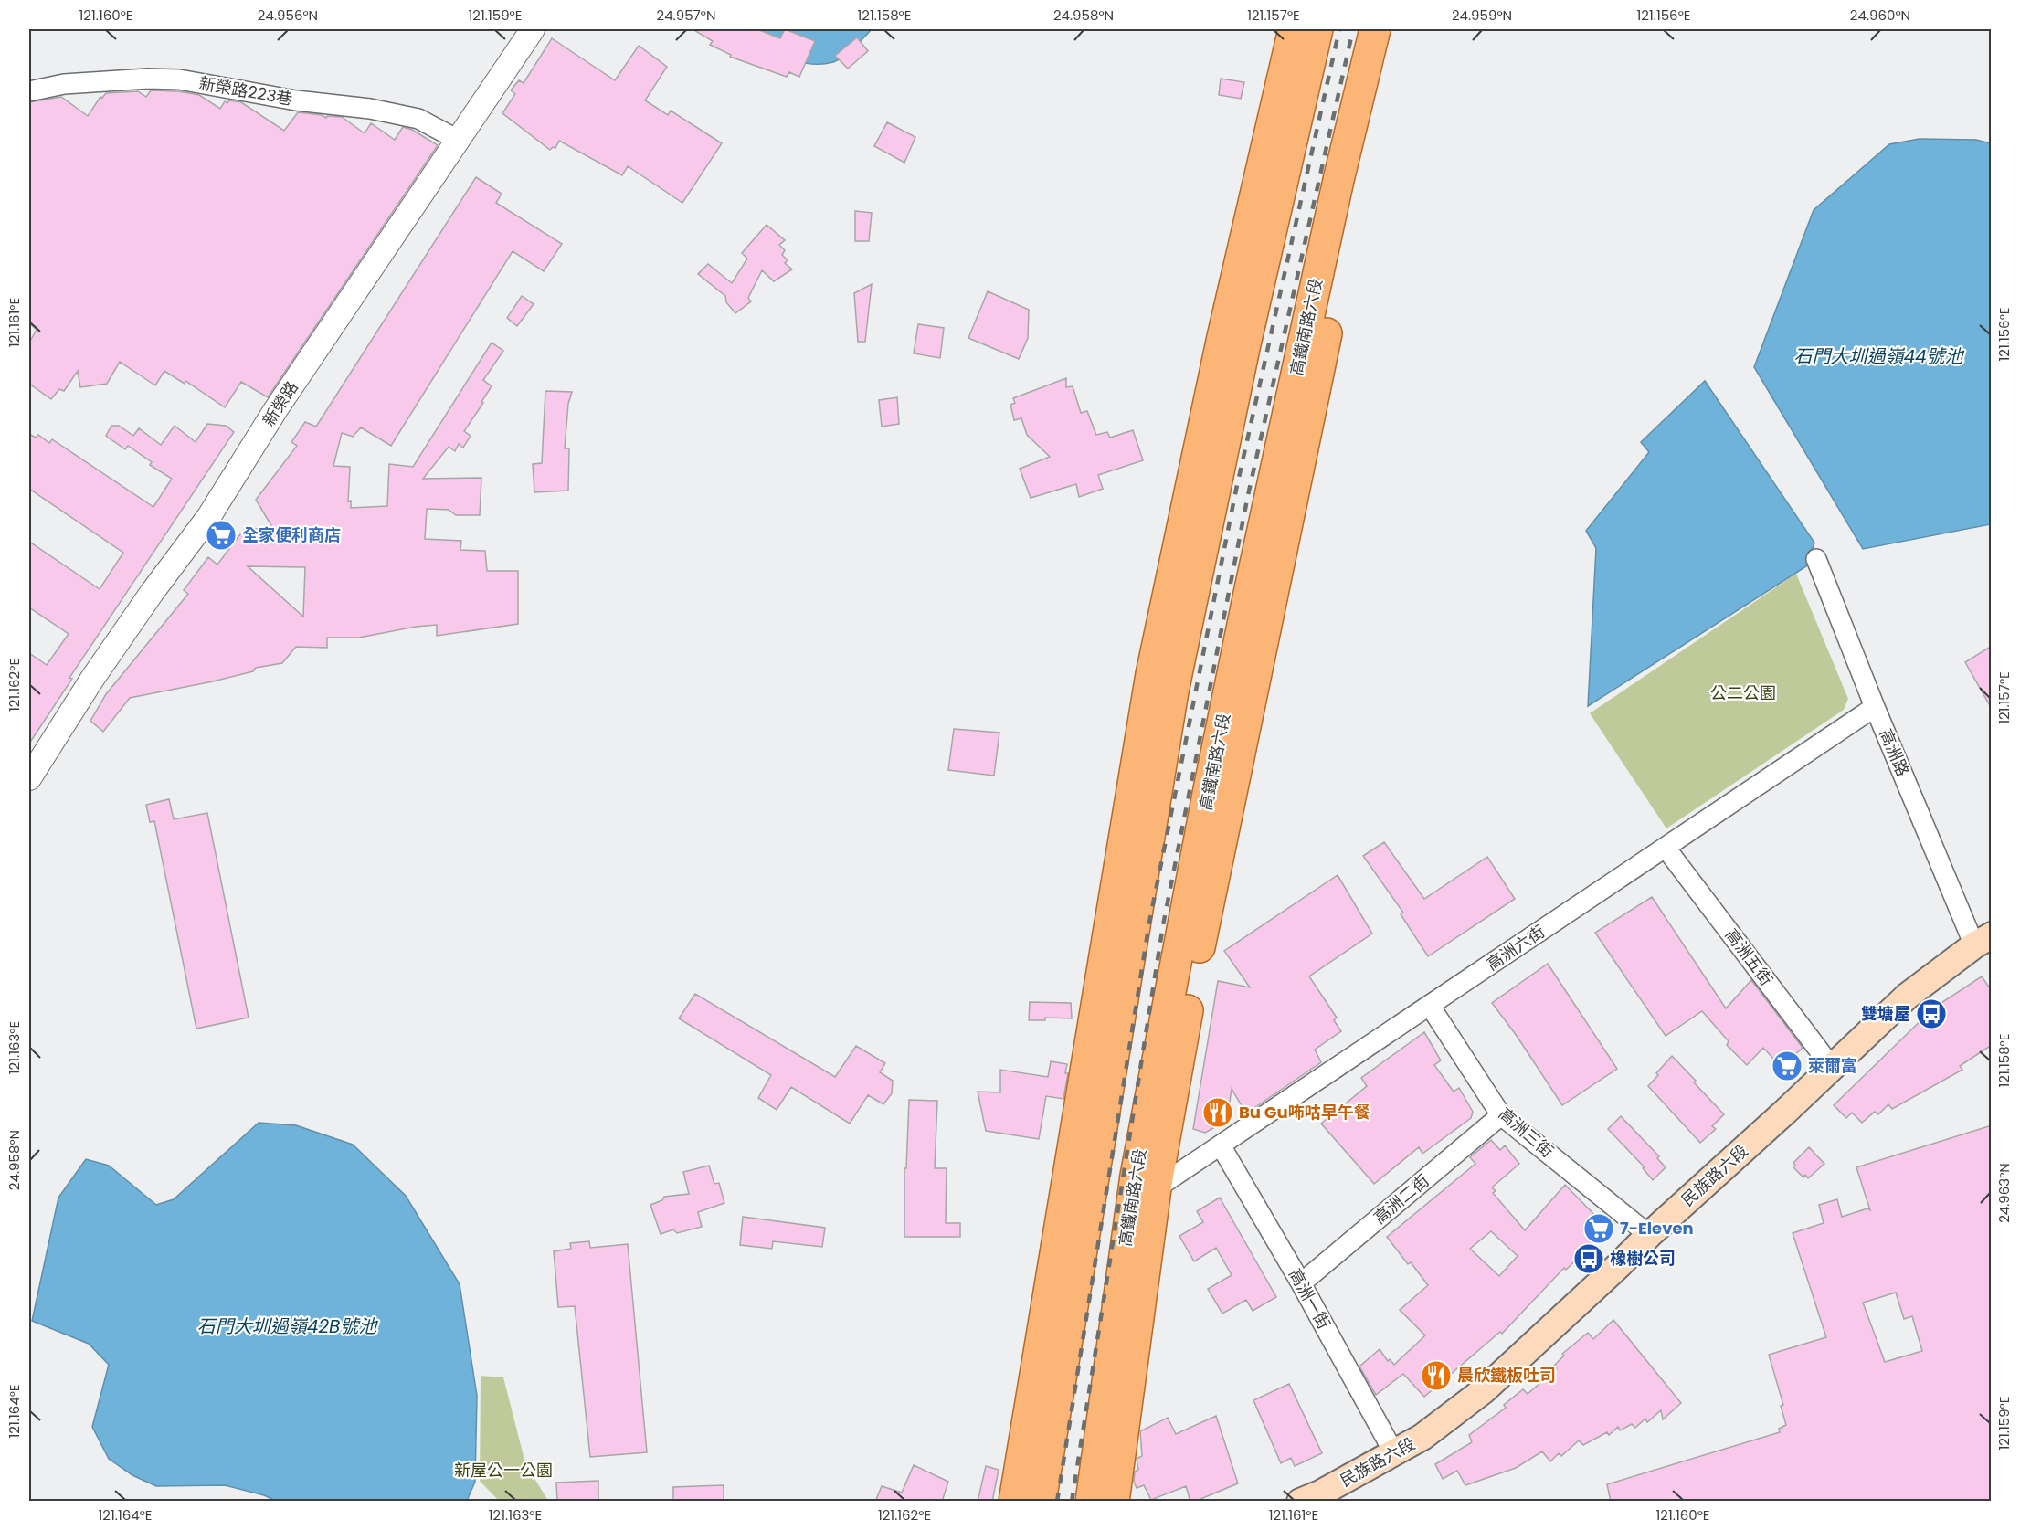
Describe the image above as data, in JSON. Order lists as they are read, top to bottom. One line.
{"streets":{"main road":["高鐵南路六段","民族路六段"],"street":["新榮路223巷","新榮路","高洲路","高洲六街","高洲五街","高洲三街","高洲二街","高洲一街"]},"crossings":[["新榮路223巷","新榮路"],["高鐵南路六段","高洲六街"],["高洲路","高洲六街"],["高洲路","民族路六段"],["高洲六街","高洲五街"],["高洲六街","高洲三街"],["高洲六街","高洲一街"],["高洲五街","民族路六段"],["高洲三街","民族路六段"],["高洲三街","高洲二街"],["民族路六段","高洲一街"],["高洲二街","高洲一街"]],"water":["石門大圳過嶺44號池","石門大圳過嶺42B號池"],"parks":["公二公園","新屋公一公園"],"places":{"supermarket":["全家便利商店","萊爾富","7-Eleven"],"bus stop":["雙塘屋","橡樹公司"],"restaurant":["Bu Gu咘咕早午餐","晨欣鐵板吐司"]},"coordinates":["121.160°E","24.956°N","121.159°E","24.957°N","121.158°E","24.958°N","121.157°E","24.959°N","121.156°E","24.960°N","121.161°E","121.162°E","121.163°E","24.963°N","121.164°E"]}
